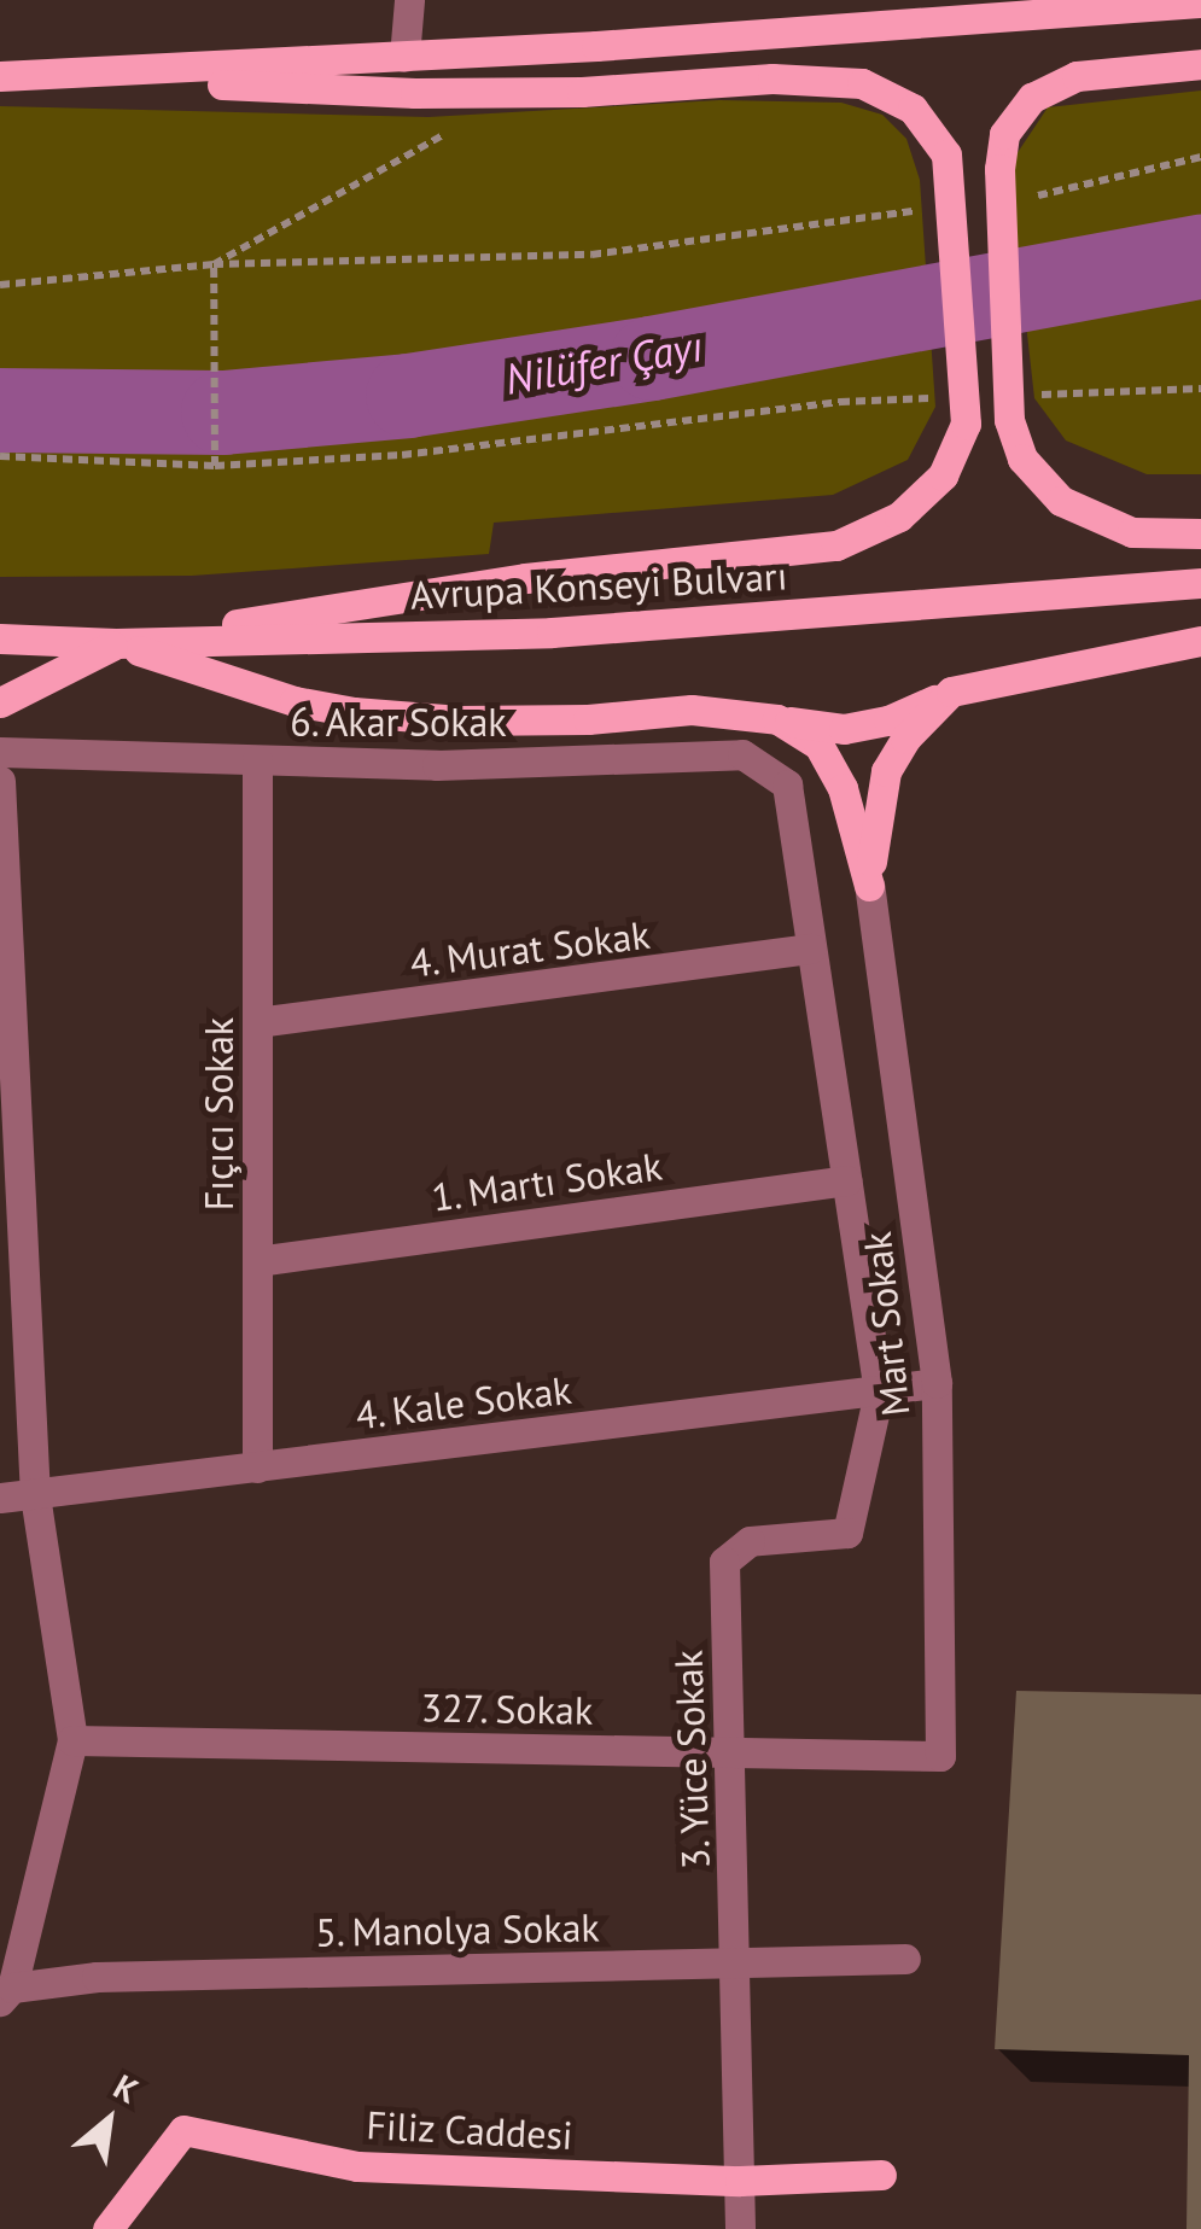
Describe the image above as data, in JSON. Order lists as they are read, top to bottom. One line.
{"streets":{"main road":["Avrupa Konseyi Bulvarı","Filiz Caddesi"],"street":["6. Akar Sokak","4. Murat Sokak","Fıçıcı Sokak","1. Martı Sokak","Mart Sokak","4. Kale Sokak","327. Sokak","3. Yüce Sokak","5. Manolya Sokak"]},"crossings":[["6. Akar Sokak","Fıçıcı Sokak"],["6. Akar Sokak","Mart Sokak"],["4. Murat Sokak","Fıçıcı Sokak"],["4. Murat Sokak","Mart Sokak"],["Fıçıcı Sokak","1. Martı Sokak"],["Fıçıcı Sokak","4. Kale Sokak"],["1. Martı Sokak","Mart Sokak"],["Mart Sokak","4. Kale Sokak"],["Mart Sokak","327. Sokak"],["Mart Sokak","3. Yüce Sokak"],["4. Kale Sokak","3. Yüce Sokak"],["327. Sokak","3. Yüce Sokak"],["3. Yüce Sokak","5. Manolya Sokak"],["3. Yüce Sokak","Filiz Caddesi"]],"water":["Nilüfer Çayı"],"north":"top right"}
